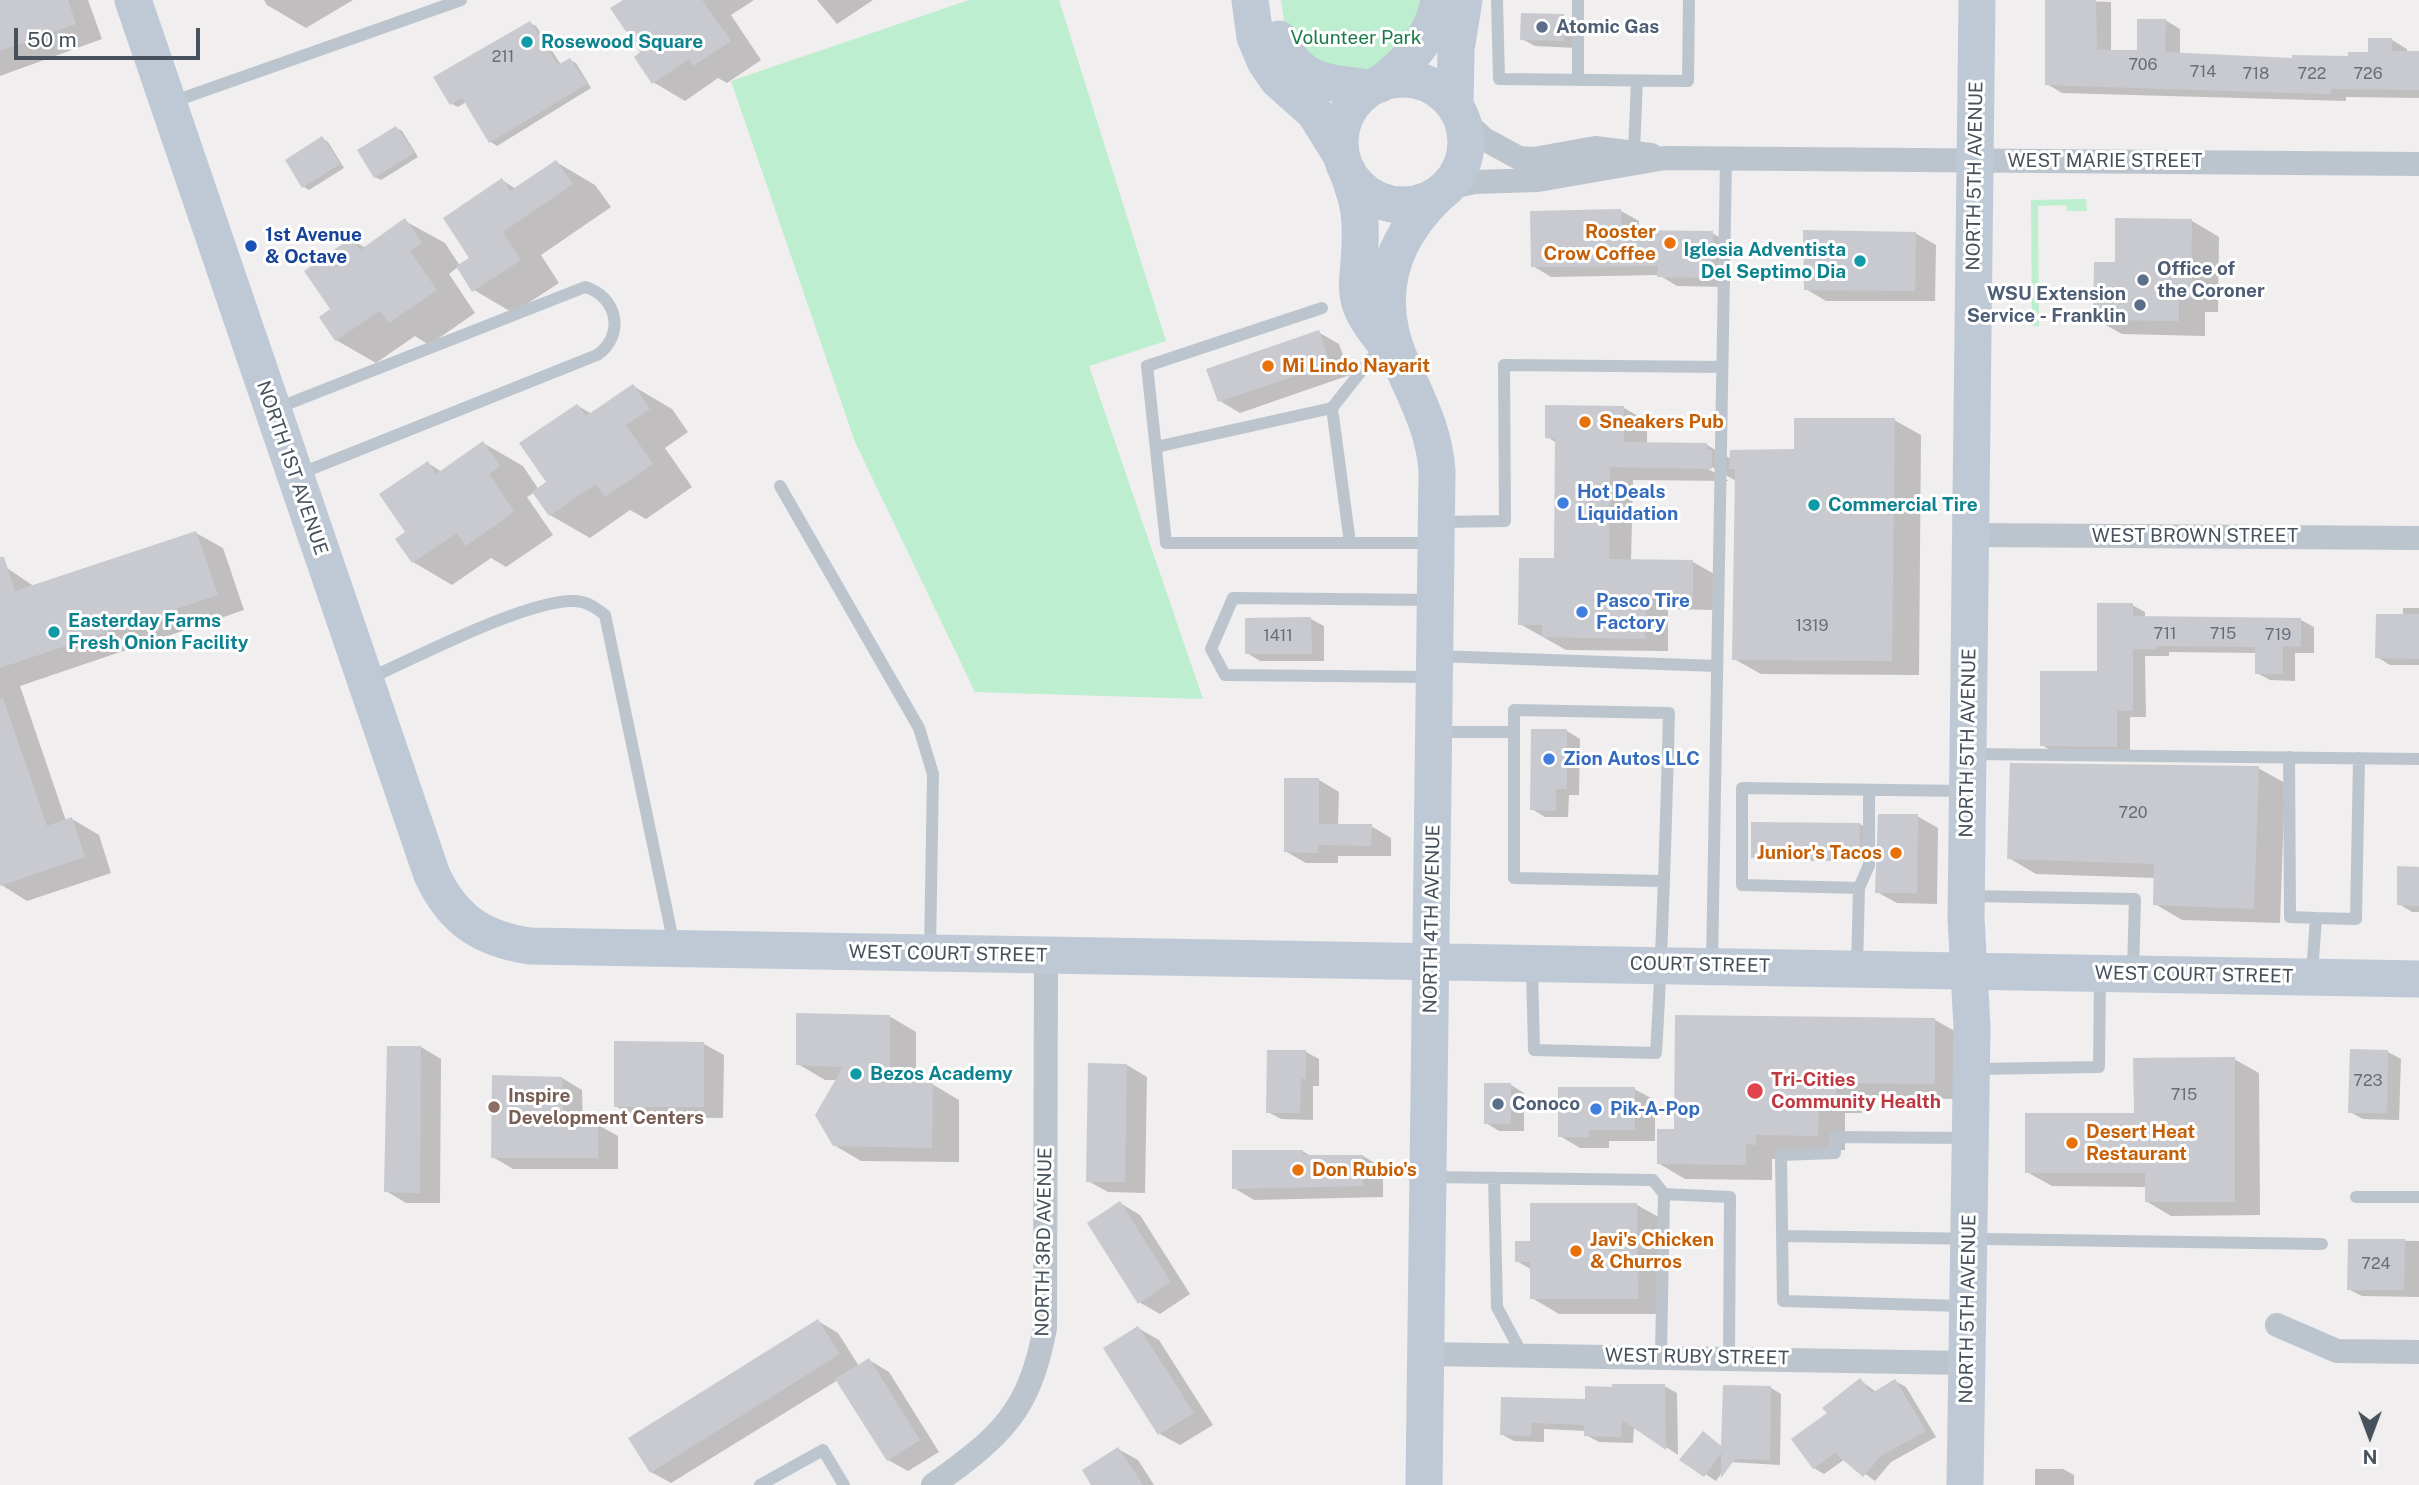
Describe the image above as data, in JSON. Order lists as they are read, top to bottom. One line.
{"streets":{"street":["WEST MARIE STREET","NORTH 5TH AVENUE","NORTH 1ST AVENUE","WEST BROWN STREET","NORTH 4TH AVENUE","WEST COURT STREET","COURT STREET","NORTH 3RD AVENUE","WEST RUBY STREET"]},"crossings":[["WEST MARIE STREET","NORTH 5TH AVENUE"],["WEST MARIE STREET","NORTH 4TH AVENUE"],["NORTH 5TH AVENUE","WEST BROWN STREET"],["NORTH 5TH AVENUE","WEST COURT STREET"],["NORTH 5TH AVENUE","COURT STREET"],["NORTH 5TH AVENUE","WEST RUBY STREET"],["NORTH 1ST AVENUE","WEST COURT STREET"],["NORTH 4TH AVENUE","WEST COURT STREET"],["NORTH 4TH AVENUE","COURT STREET"],["NORTH 4TH AVENUE","WEST RUBY STREET"],["WEST COURT STREET","COURT STREET"],["WEST COURT STREET","NORTH 3RD AVENUE"]],"parks":["Volunteer Park"],"places":["Atomic Gas","Rosewood Square","Rooster Crow Coffee","1st Avenue & Octave","Iglesia Adventista Del Septimo Dia","Office of the Coroner","WSU Extension Service - Franklin","Mi Lindo Nayarit","Sneakers Pub","Hot Deals Liquidation","Commercial Tire","Pasco Tire Factory","Easterday Farms Fresh Onion Facility","Zion Autos LLC","Junior's Tacos","Bezos Academy","Tri-Cities Community Health","Conoco","Inspire Development Centers","Pik-A-Pop","Desert Heat Restaurant","Don Rubio's","Javi's Chicken & Churros"],"house_numbers":["211","706","714","718","722","726","1319","711","715","719","1411","720","723","715","724"],"scale_bar":"50 m","north":"bottom"}
